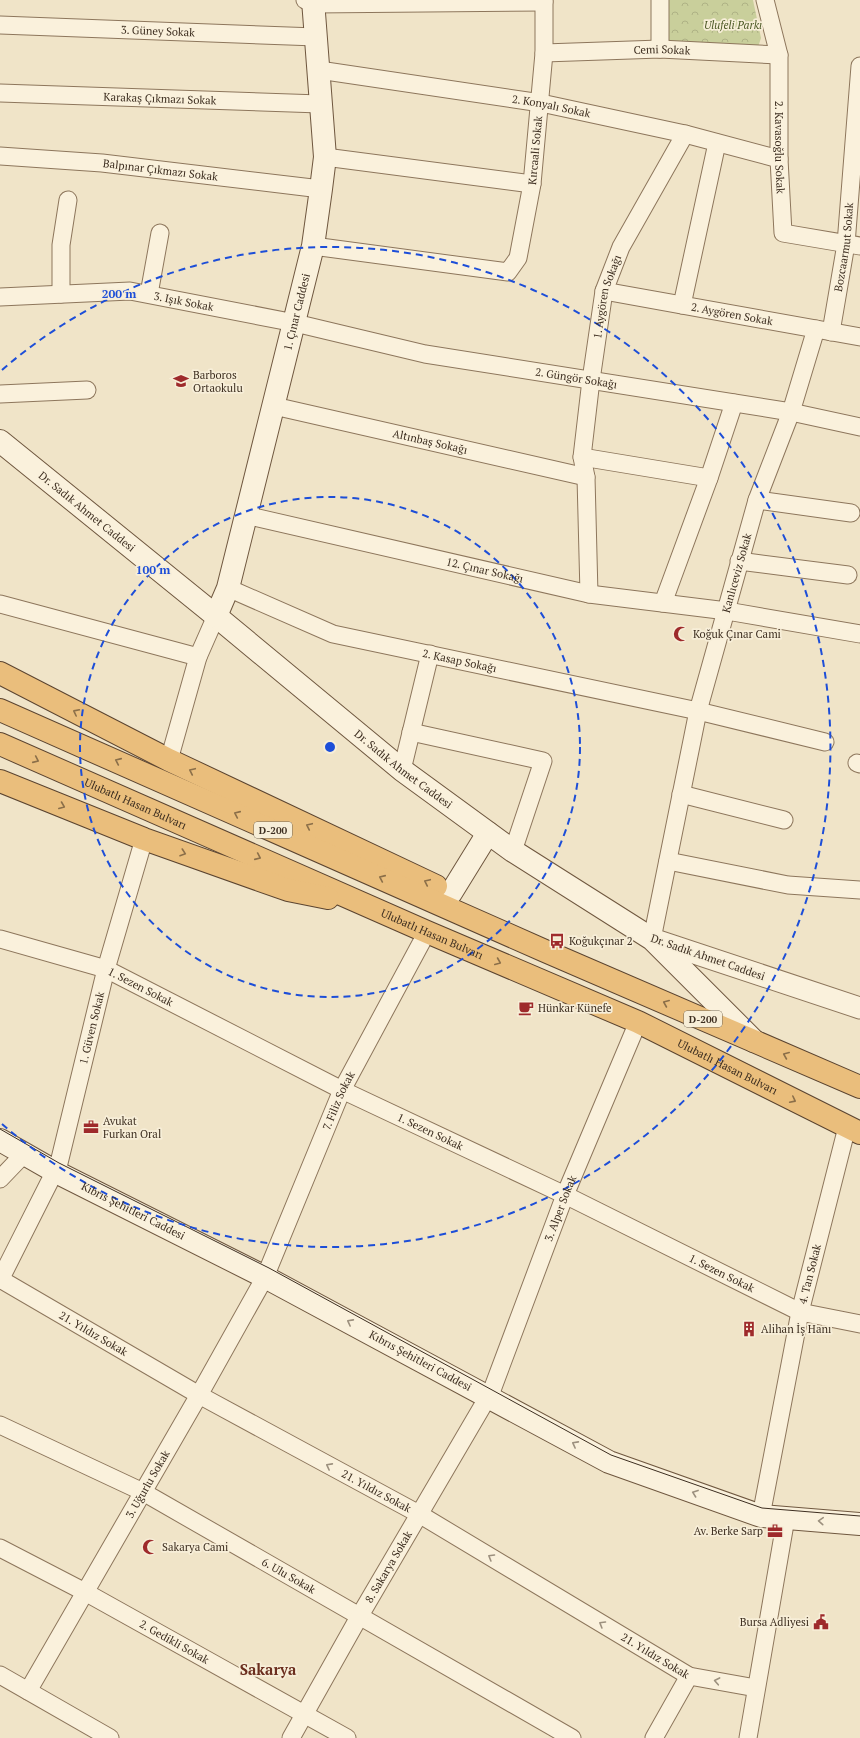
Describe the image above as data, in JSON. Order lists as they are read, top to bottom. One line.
{"streets":{"highway":["Ulubatlı Hasan Bulvarı","D-200"],"main road":["1. Çınar Caddesi","Dr. Sadık Ahmet Caddesi","Kıbrıs Şehitleri Caddesi"],"street":["3. Güney Sokak","Cemi Sokak","Karakaş Çıkmazı Sokak","2. Konyalı Sokak","2. Kavasoğlu Sokak","Kırcaali Sokak","Balpınar Çıkmazı Sokak","Bozcaarmut Sokak","1. Aygören Sokağı","3. Işık Sokak","2. Aygören Sokak","2. Güngör Sokağı","Altınbaş Sokağı","12. Çınar Sokağı","Kanlıceviz Sokak","2. Kasap Sokağı","1. Sezen Sokak","1. Güven Sokak","7. Filiz Sokak","3. Alper Sokak","4. Tan Sokak","21. Yıldız Sokak","3. Uğurlu Sokak","8. Sakarya Sokak","6. Ulu Sokak","2. Gedikli Sokak"]},"crossings":[["3. Güney Sokak","1. Çınar Caddesi"],["Cemi Sokak","2. Kavasoğlu Sokak"],["Cemi Sokak","Kırcaali Sokak"],["Karakaş Çıkmazı Sokak","1. Çınar Caddesi"],["2. Konyalı Sokak","2. Kavasoğlu Sokak"],["2. Konyalı Sokak","Kırcaali Sokak"],["2. Konyalı Sokak","1. Aygören Sokağı"],["2. Konyalı Sokak","1. Çınar Caddesi"],["2. Kavasoğlu Sokak","Bozcaarmut Sokak"],["Kırcaali Sokak","1. Çınar Caddesi"],["Balpınar Çıkmazı Sokak","1. Çınar Caddesi"],["Bozcaarmut Sokak","2. Aygören Sokak"],["Bozcaarmut Sokak","Kanlıceviz Sokak"],["1. Aygören Sokağı","2. Aygören Sokak"],["1. Aygören Sokağı","2. Güngör Sokağı"],["1. Aygören Sokağı","Altınbaş Sokağı"],["1. Aygören Sokağı","12. Çınar Sokağı"],["3. Işık Sokak","1. Çınar Caddesi"],["3. Işık Sokak","2. Güngör Sokağı"],["1. Çınar Caddesi","2. Güngör Sokağı"],["1. Çınar Caddesi","Altınbaş Sokağı"],["1. Çınar Caddesi","Dr. Sadık Ahmet Caddesi"],["1. Çınar Caddesi","12. Çınar Sokağı"],["1. Çınar Caddesi","2. Kasap Sokağı"],["2. Aygören Sokak","Kanlıceviz Sokak"],["2. Güngör Sokağı","Kanlıceviz Sokak"],["Dr. Sadık Ahmet Caddesi","Kanlıceviz Sokak"],["12. Çınar Sokağı","Kanlıceviz Sokak"],["Kanlıceviz Sokak","2. Kasap Sokağı"],["Ulubatlı Hasan Bulvarı","7. Filiz Sokak"],["Ulubatlı Hasan Bulvarı","3. Alper Sokak"],["Ulubatlı Hasan Bulvarı","4. Tan Sokak"],["1. Sezen Sokak","1. Güven Sokak"],["1. Sezen Sokak","7. Filiz Sokak"],["1. Sezen Sokak","3. Alper Sokak"],["1. Sezen Sokak","4. Tan Sokak"],["1. Güven Sokak","Kıbrıs Şehitleri Caddesi"],["1. Güven Sokak","21. Yıldız Sokak"],["7. Filiz Sokak","Kıbrıs Şehitleri Caddesi"],["7. Filiz Sokak","3. Uğurlu Sokak"],["3. Alper Sokak","Kıbrıs Şehitleri Caddesi"],["3. Alper Sokak","8. Sakarya Sokak"],["Kıbrıs Şehitleri Caddesi","4. Tan Sokak"],["Kıbrıs Şehitleri Caddesi","3. Uğurlu Sokak"],["Kıbrıs Şehitleri Caddesi","8. Sakarya Sokak"],["21. Yıldız Sokak","3. Uğurlu Sokak"],["21. Yıldız Sokak","8. Sakarya Sokak"],["3. Uğurlu Sokak","6. Ulu Sokak"],["3. Uğurlu Sokak","2. Gedikli Sokak"],["8. Sakarya Sokak","6. Ulu Sokak"],["8. Sakarya Sokak","2. Gedikli Sokak"]],"one_way":["Kıbrıs Şehitleri Caddesi","21. Yıldız Sokak"],"districts":["Sakarya"],"parks":["Ulufeli Parkı"],"places":{"school or university":["Barboros Ortaokulu"],"mosque":["Koğuk Çınar Cami","Sakarya Cami"],"bus stop":["Koğukçınar 2"],"cafe":["Hünkar Künefe"],"office":["Avukat Furkan Oral","Av. Berke Sarp"],"building":["Alihan İş Hanı"],"public building":["Bursa Adliyesi"]},"rings":["200 m","100 m"]}
